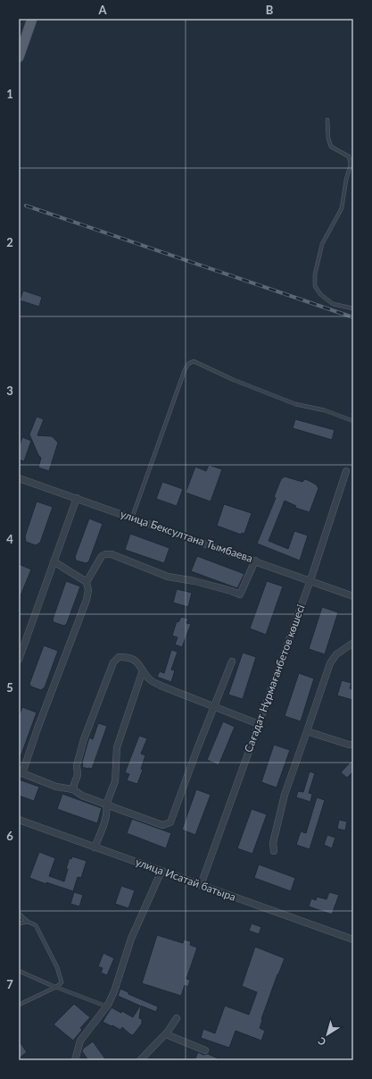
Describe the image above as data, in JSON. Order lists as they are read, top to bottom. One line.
{"streets":{"street":["улица Бексултана Тымбаева","Сағадат Нұрмағанбетов көшесі","улица Исатай батыра"]},"crossings":[["улица Бексултана Тымбаева","Сағадат Нұрмағанбетов көшесі"],["Сағадат Нұрмағанбетов көшесі","улица Исатай батыра"]],"north":"bottom left","grid":{"columns":["A","B"],"rows":["1","2","3","4","5","6","7"]}}
